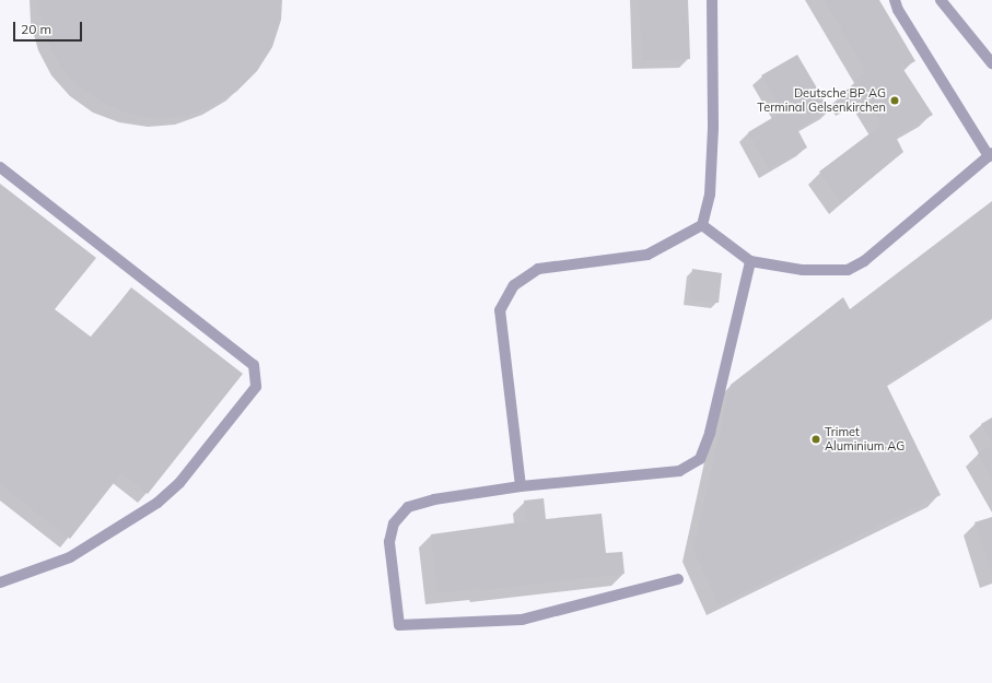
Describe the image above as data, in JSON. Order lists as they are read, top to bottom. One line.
{"places":["Deutsche BP AG Terminal Gelsenkirchen","Trimet Aluminium AG"],"scale_bar":"20 m"}
